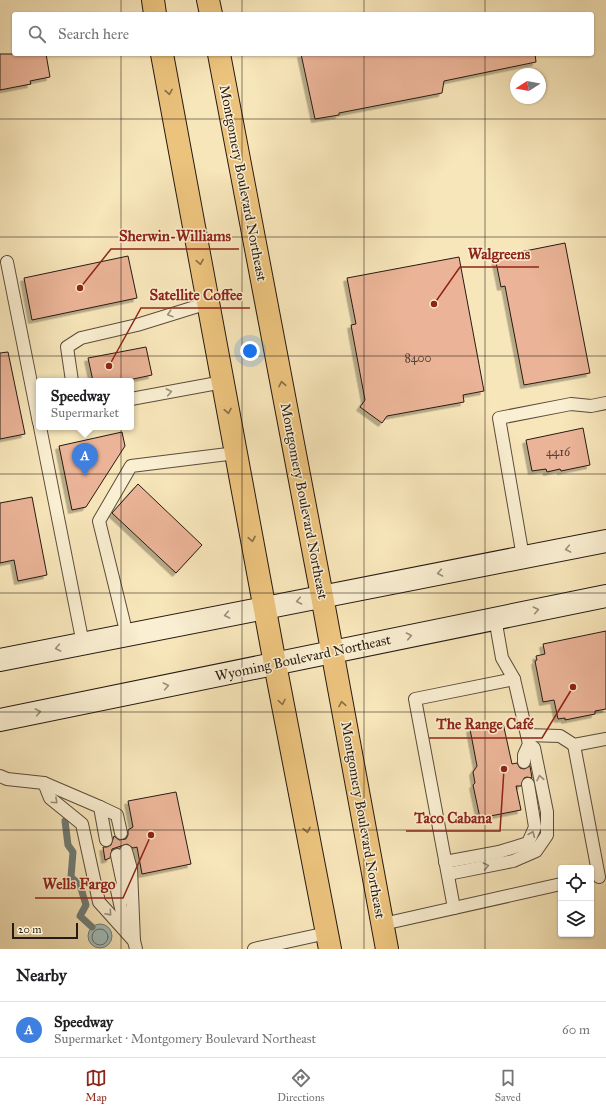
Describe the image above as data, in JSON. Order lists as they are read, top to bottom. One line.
{"streets":{"main road":["Montgomery Boulevard Northeast","Wyoming Boulevard Northeast"]},"crossings":[["Montgomery Boulevard Northeast","Wyoming Boulevard Northeast"]],"places":["Sherwin-Williams","Walgreens","Satellite Coffee","The Range Café","Taco Cabana","Wells Fargo"],"house_numbers":["8400","4416"],"scale_bar":"20 m","north":"left","page":{"search":"Search here","popup":["Speedway","Supermarket"],"pins":"A","scale":"20 m","heading":"Nearby","list":[{"mark":"A","name":"Speedway","note":"Supermarket · Montgomery Boulevard Northeast","value":"60 m"}],"nav":["Map","Directions","Saved"]}}
